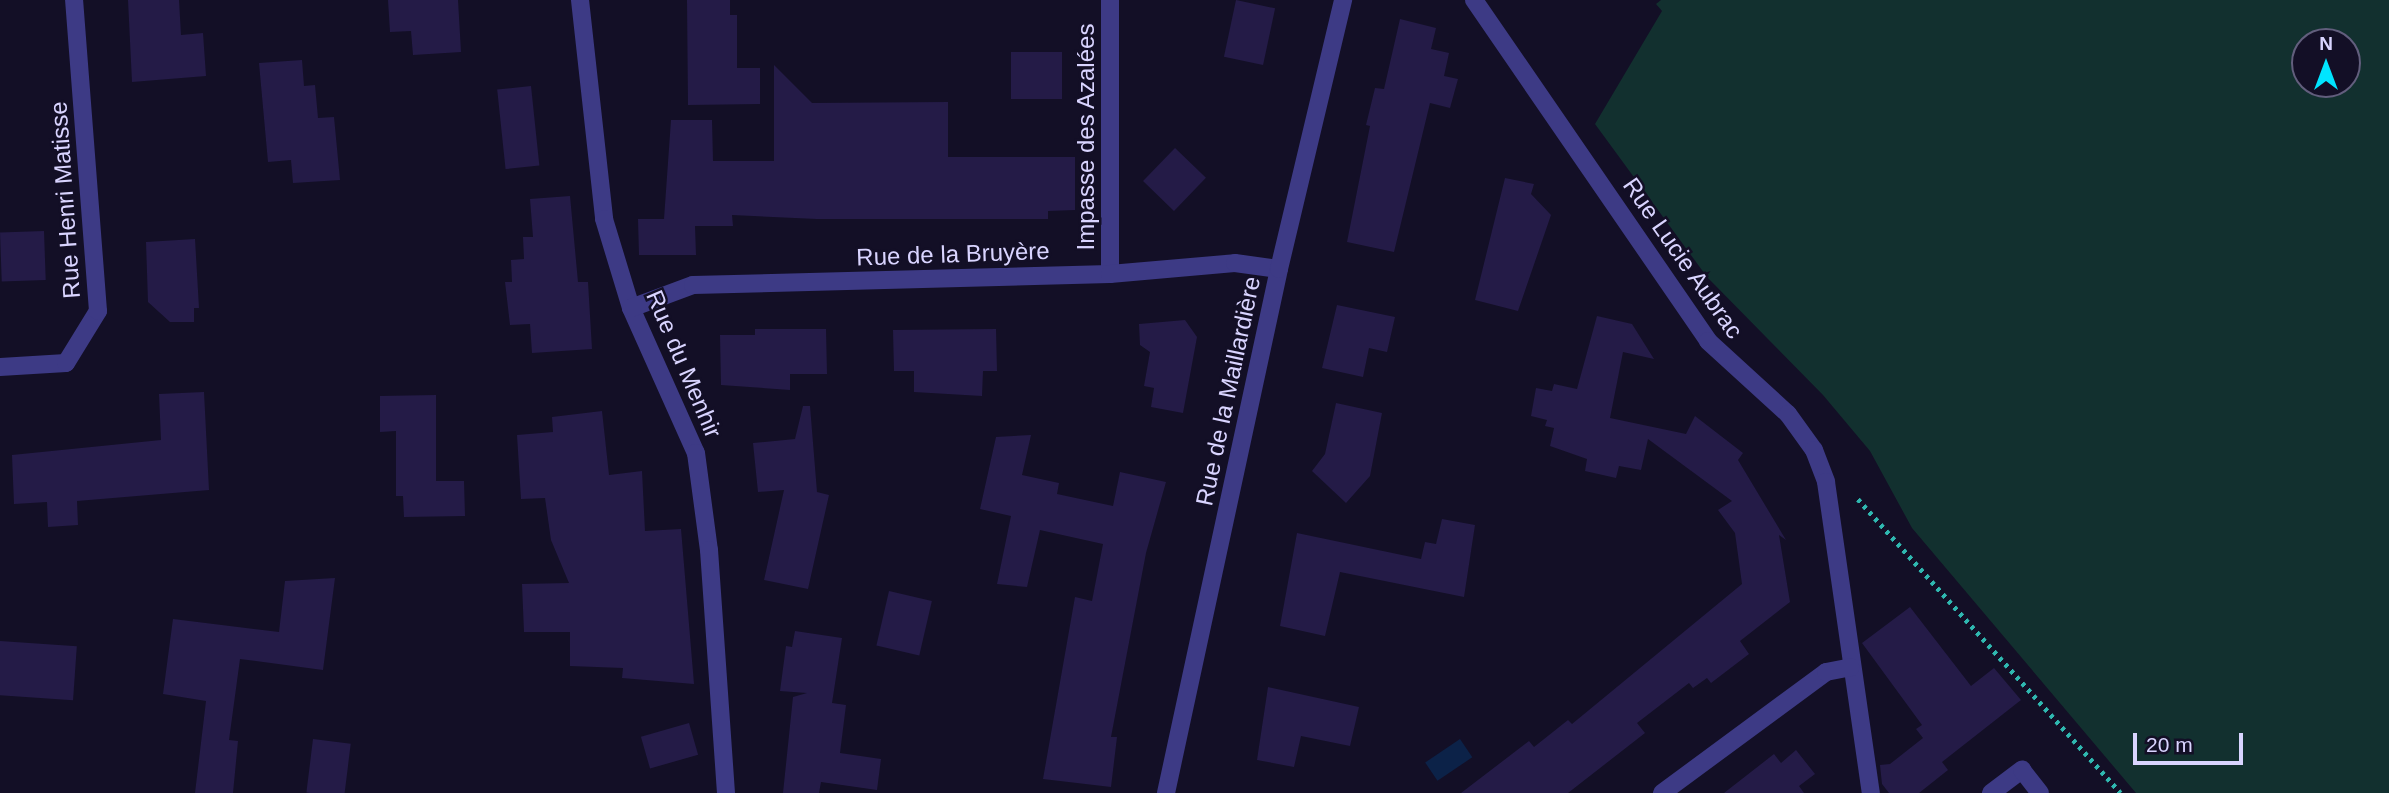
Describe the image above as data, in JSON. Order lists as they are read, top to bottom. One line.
{"streets":{"street":["Impasse des Azalées","Rue Henri Matisse","Rue de la Bruyère","Rue Lucie Aubrac","Rue du Menhir","Rue de la Maillardière"]},"crossings":[["Impasse des Azalées","Rue de la Bruyère"],["Rue de la Bruyère","Rue du Menhir"],["Rue de la Bruyère","Rue de la Maillardière"]],"scale_bar":"20 m","north":"top"}
